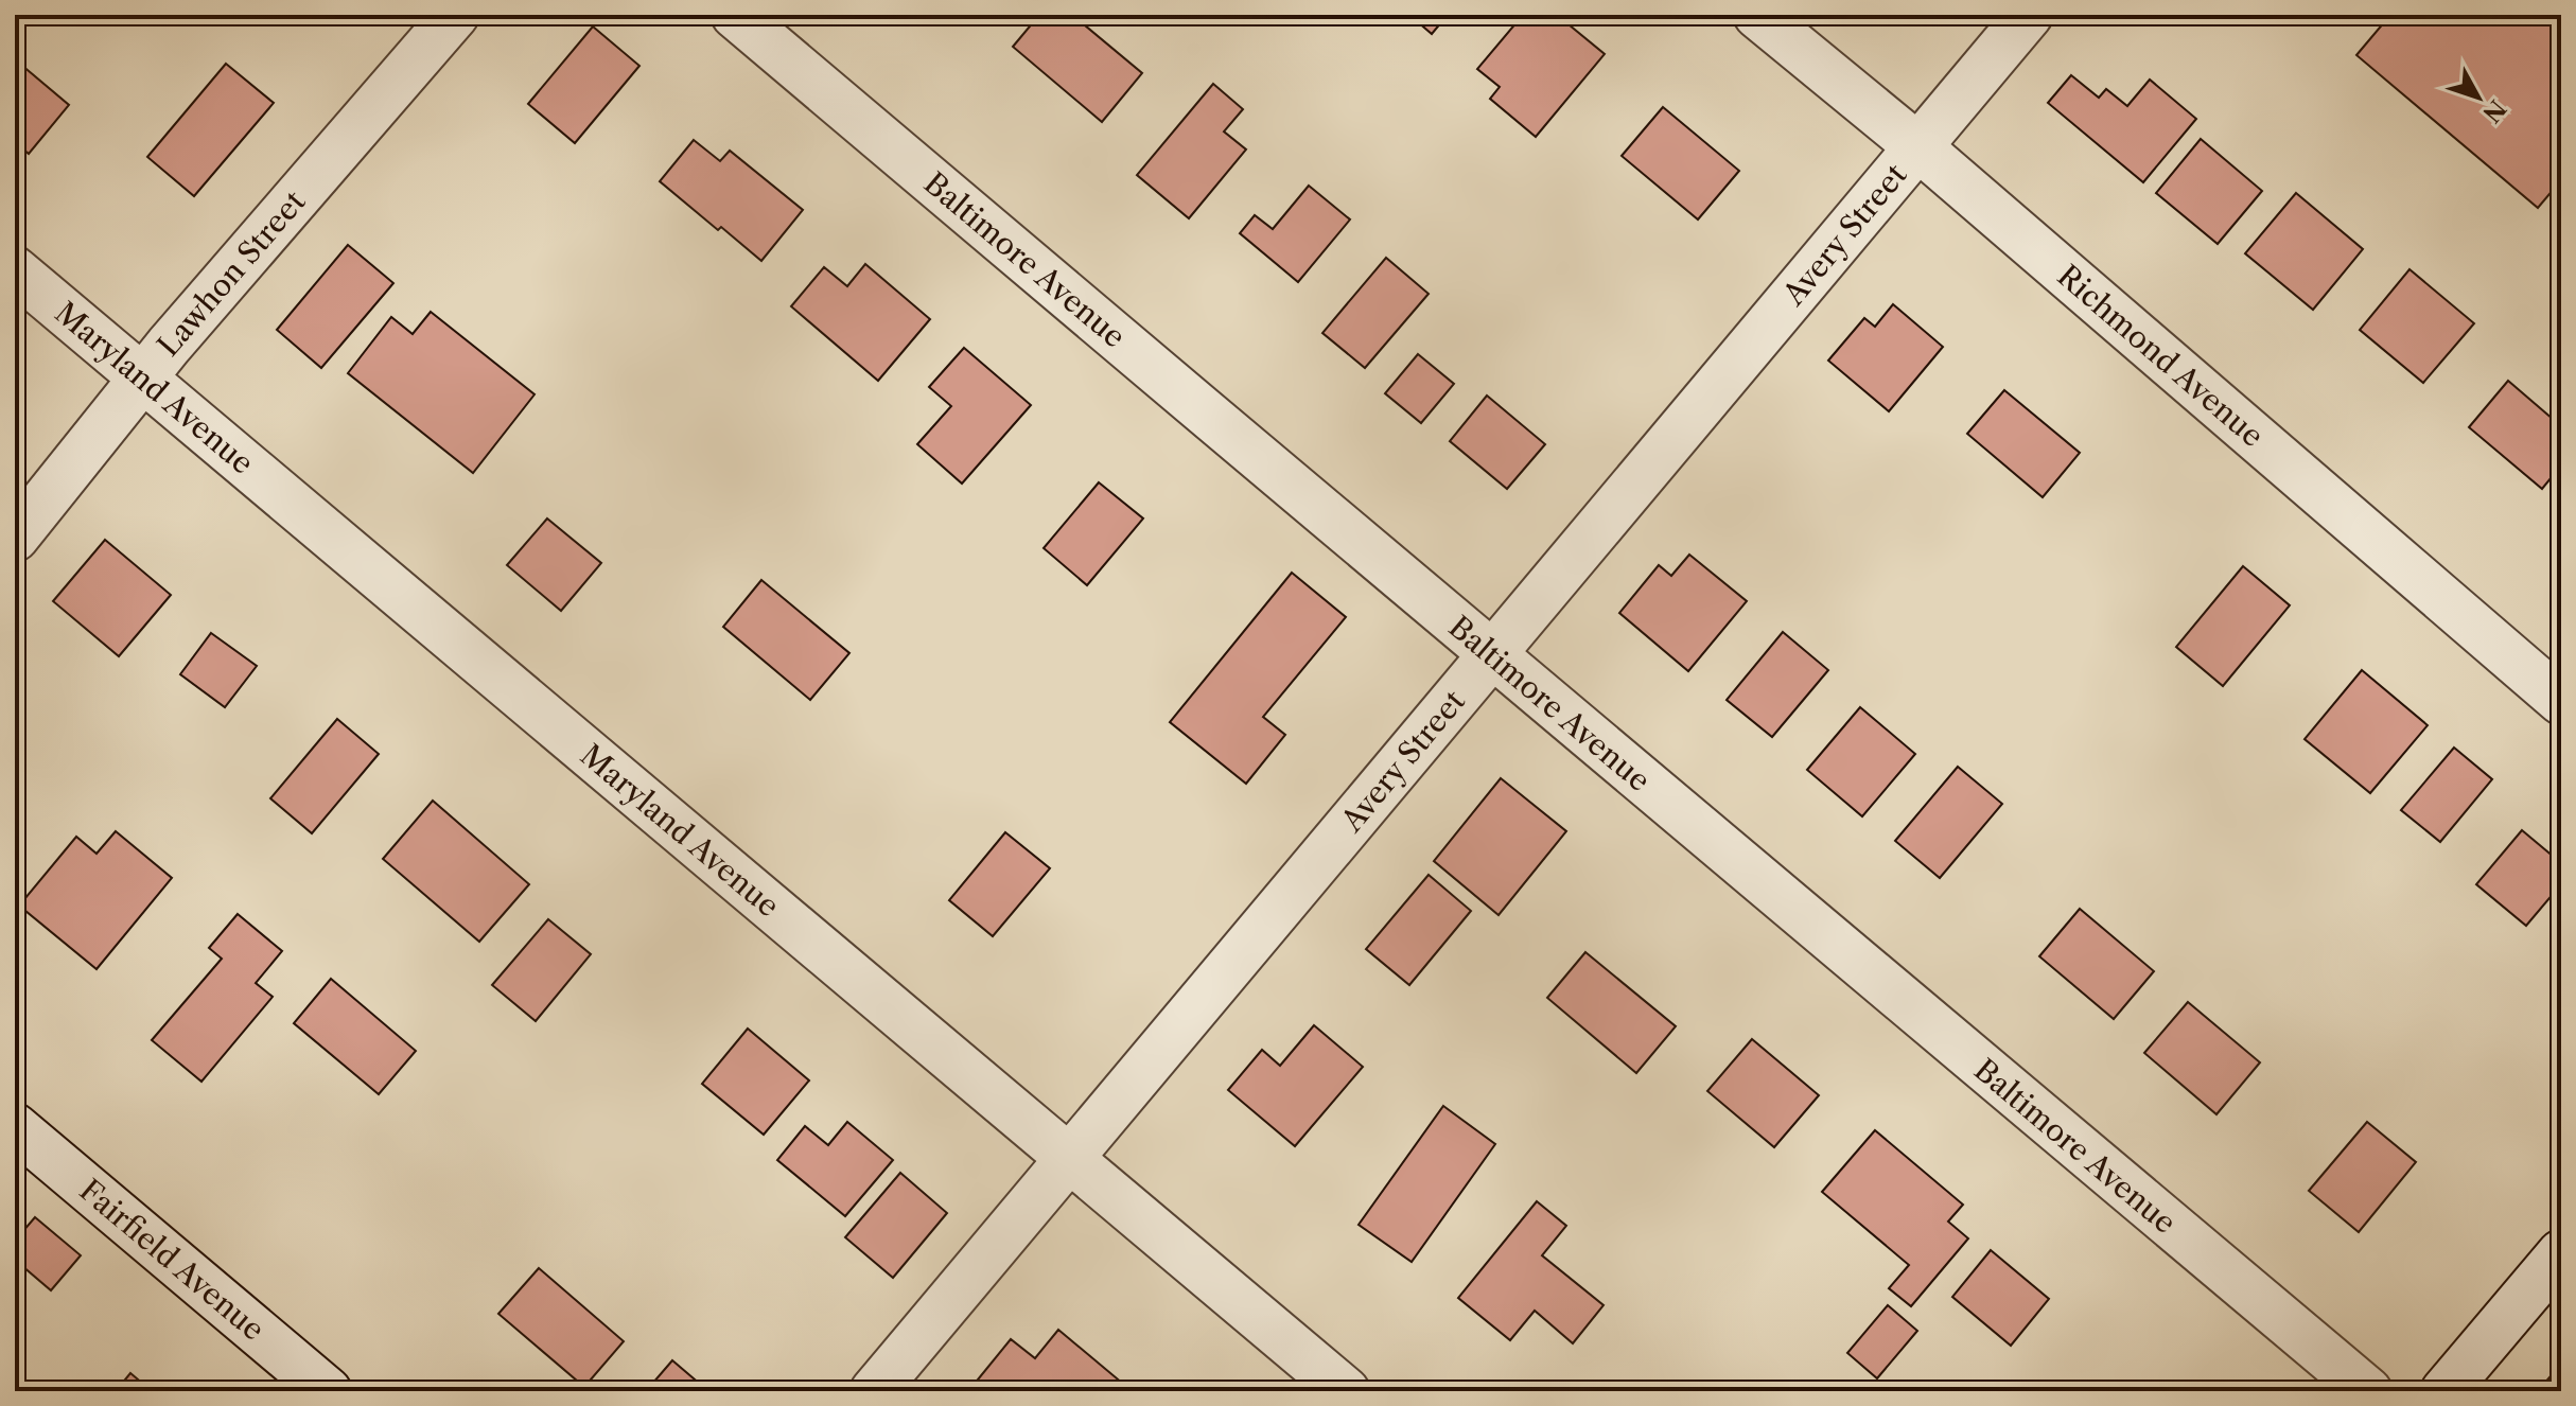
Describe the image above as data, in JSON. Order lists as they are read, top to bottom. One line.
{"streets":{"street":["Avery Street","Baltimore Avenue","Lawhon Street","Richmond Avenue","Maryland Avenue","Fairfield Avenue"]},"crossings":[["Avery Street","Baltimore Avenue"],["Avery Street","Richmond Avenue"],["Avery Street","Maryland Avenue"],["Lawhon Street","Maryland Avenue"]],"north":"bottom right"}
